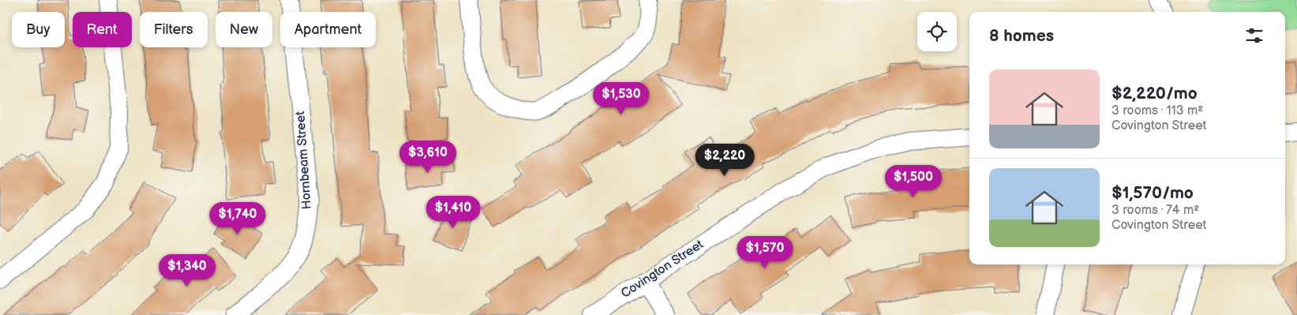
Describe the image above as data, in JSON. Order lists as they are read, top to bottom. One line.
{"streets":{"street":["Hornbeam Street","Covington Street"]},"page":{"chip":["Buy","Rent","Filters","New","Apartment"],"heading":"8 homes","list":[{"name":"$2,220/mo","note":"3 rooms · 113 m² · Covington Street"},{"name":"$1,570/mo","note":"3 rooms · 74 m² · Covington Street"}],"price":["$1,530","$3,610","$2,220","$1,500","$1,410","$1,740","$1,570","$1,340"]}}
